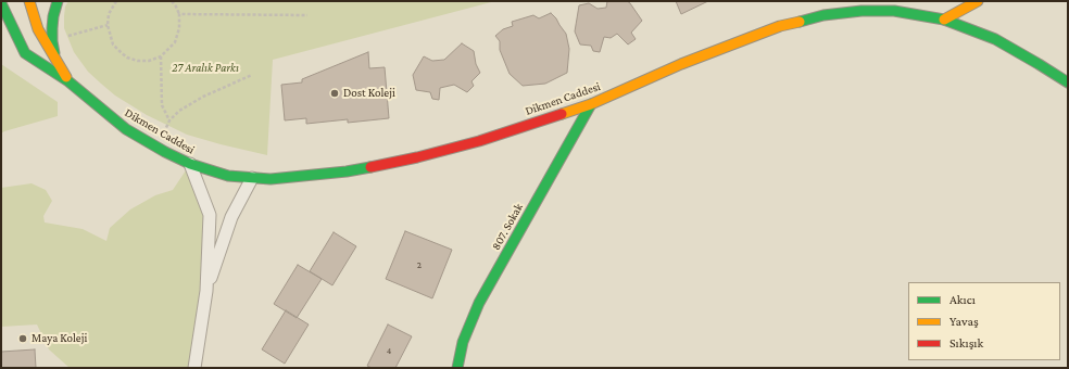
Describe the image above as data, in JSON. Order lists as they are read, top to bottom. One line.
{"streets":{"main road":["Dikmen Caddesi","807. Sokak"]},"crossings":[["Dikmen Caddesi","807. Sokak"]],"parks":["27 Aralık Parkı"],"places":["Dost Koleji","Maya Koleji"],"house_numbers":["2","4"],"legend":["Akıcı","Yavaş","Sıkışık"]}
